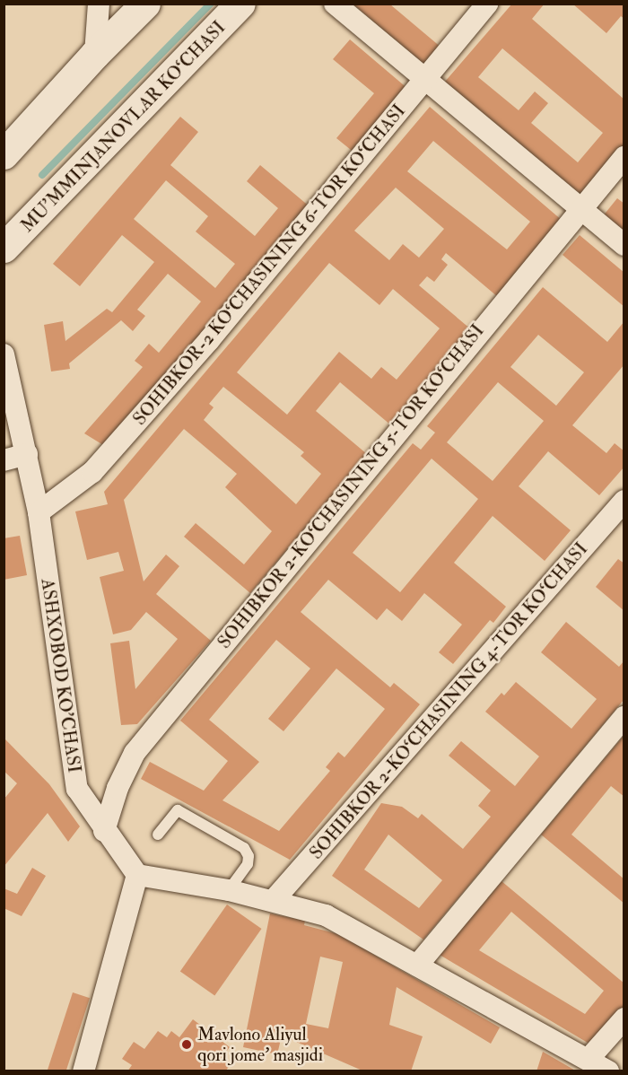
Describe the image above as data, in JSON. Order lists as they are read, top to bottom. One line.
{"streets":{"main road":["MU’MMINJANOVLAR KO‘CHASI"],"street":["SOHIBKOR-2 KO‘CHASINING 6-TOR KO‘CHASI","SOHIBKOR 2-KO‘CHASINING 5-TOR KO‘CHASI","ASHXOBOD KO'CHASI","SOHIBKOR 2-KO‘CHASINING 4-TOR KO‘CHASI"]},"crossings":[["SOHIBKOR-2 KO‘CHASINING 6-TOR KO‘CHASI","ASHXOBOD KO'CHASI"],["SOHIBKOR 2-KO‘CHASINING 5-TOR KO‘CHASI","ASHXOBOD KO'CHASI"]],"places":["Mavlono Aliyul qori jome' masjidi"]}
